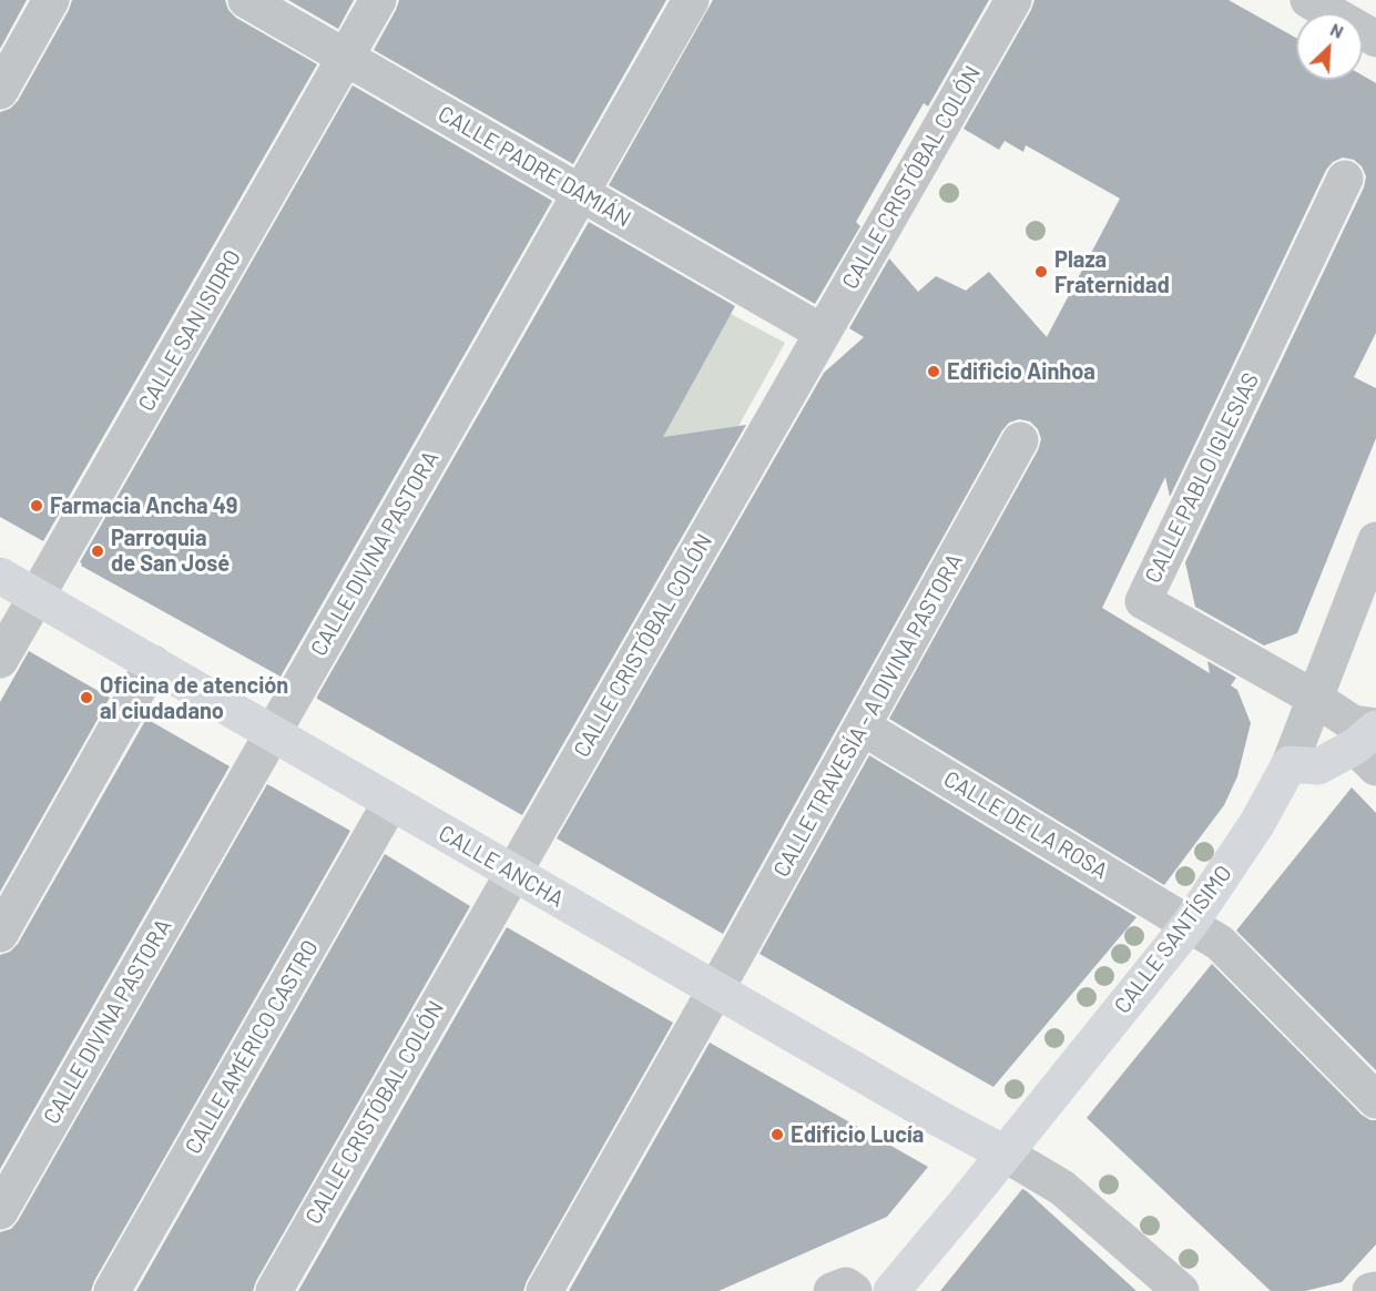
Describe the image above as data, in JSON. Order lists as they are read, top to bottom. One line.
{"streets":{"main road":["CALLE ANCHA","CALLE SANTÍSIMO"],"street":["CALLE PADRE DAMIÁN","CALLE CRISTÓBAL COLÓN","CALLE SAN ISIDRO","CALLE PABLO IGLESIAS","CALLE DIVINA PASTORA","CALLE TRAVESÍA - A DIVINA PASTORA","CALLE DE LA ROSA","CALLE AMÉRICO CASTRO"]},"crossings":[["CALLE PADRE DAMIÁN","CALLE CRISTÓBAL COLÓN"],["CALLE PADRE DAMIÁN","CALLE SAN ISIDRO"],["CALLE PADRE DAMIÁN","CALLE DIVINA PASTORA"],["CALLE CRISTÓBAL COLÓN","CALLE ANCHA"],["CALLE SAN ISIDRO","CALLE ANCHA"],["CALLE PABLO IGLESIAS","CALLE SANTÍSIMO"],["CALLE DIVINA PASTORA","CALLE ANCHA"],["CALLE TRAVESÍA - A DIVINA PASTORA","CALLE DE LA ROSA"],["CALLE TRAVESÍA - A DIVINA PASTORA","CALLE ANCHA"],["CALLE DE LA ROSA","CALLE SANTÍSIMO"],["CALLE ANCHA","CALLE SANTÍSIMO"],["CALLE ANCHA","CALLE AMÉRICO CASTRO"]],"places":["Plaza Fraternidad","Edificio Ainhoa","Farmacia Ancha 49","Parroquia de San José","Oficina de atención al ciudadano","Edificio Lucía"],"north":"top right"}
